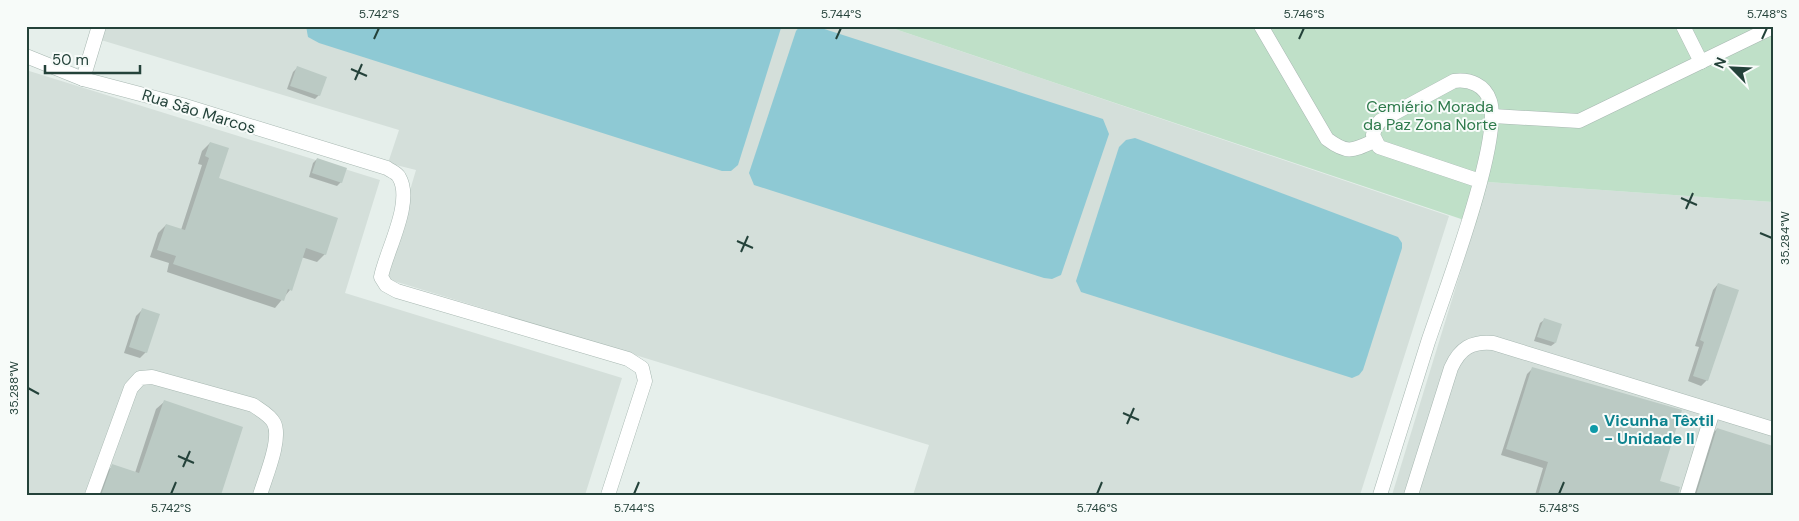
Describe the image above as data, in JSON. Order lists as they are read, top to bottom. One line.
{"streets":{"street":["Rua São Marcos"]},"parks":["Cemiério Morada da Paz Zona Norte"],"places":["Vicunha Têxtil - Unidade II"],"scale_bar":"50 m","north":"top left","coordinates":["5.742°S","5.744°S","5.746°S","5.748°S","35.284°W","35.288°W"]}
